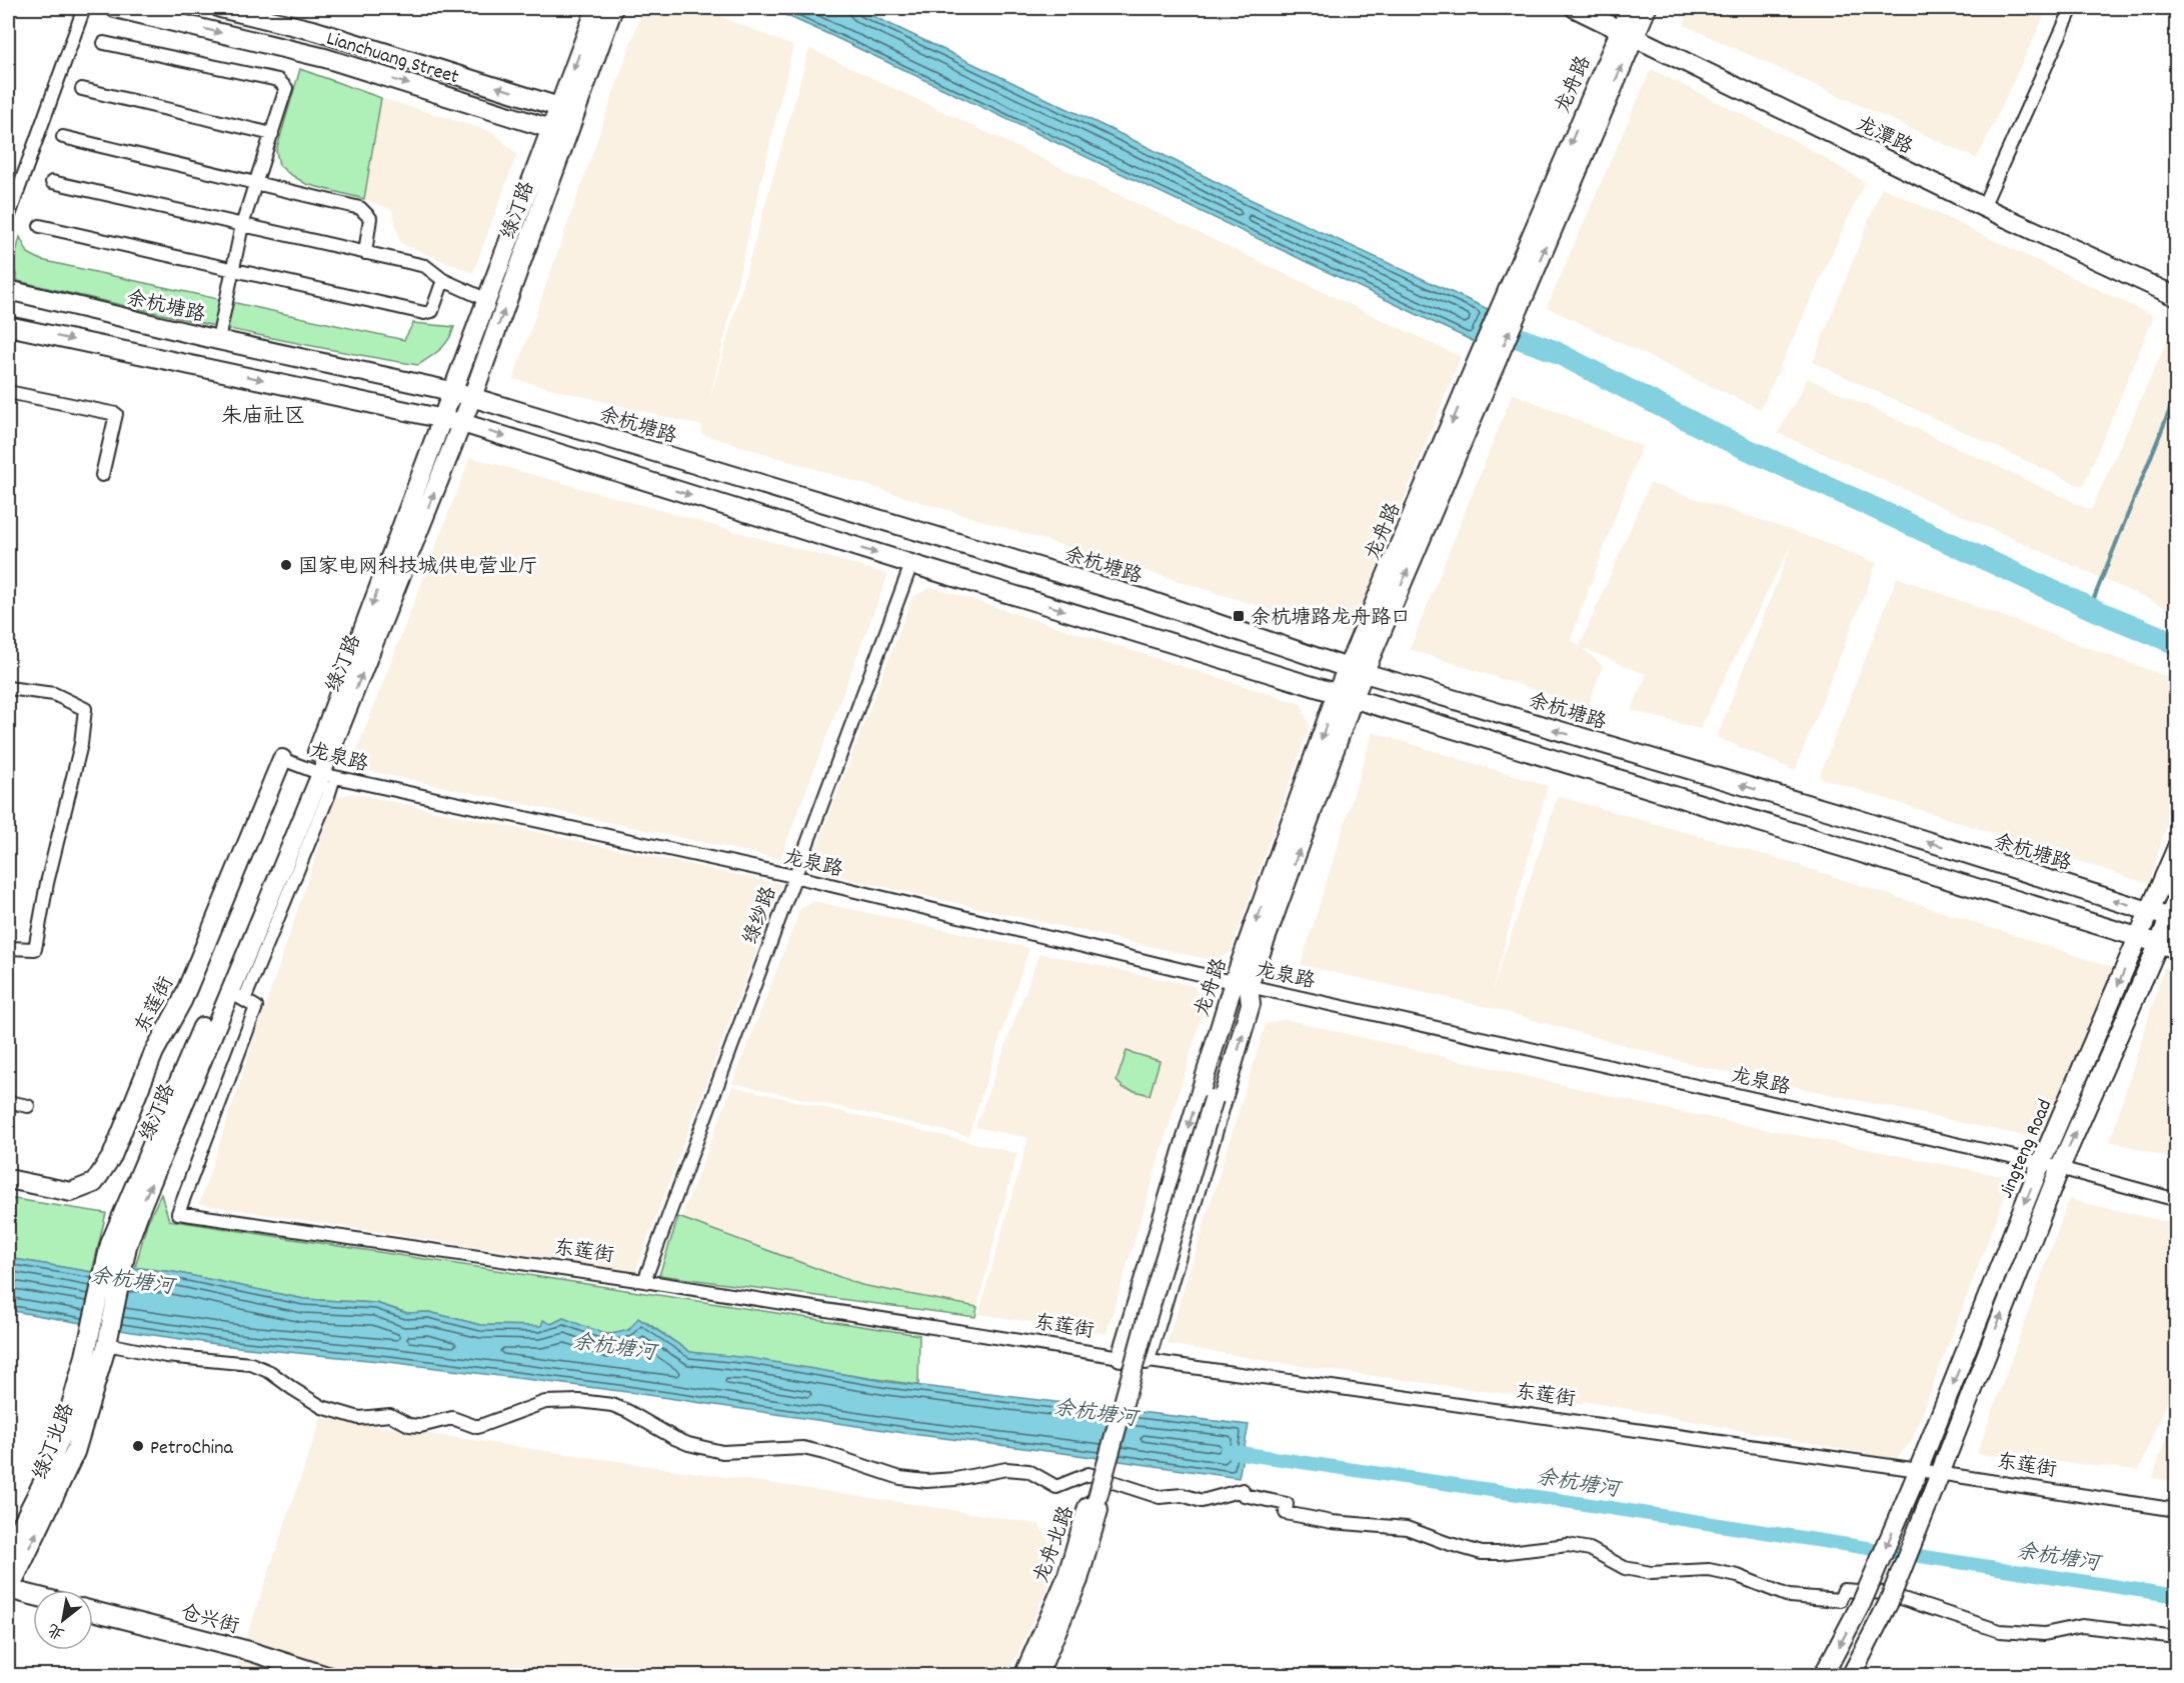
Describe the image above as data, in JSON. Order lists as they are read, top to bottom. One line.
{"streets":{"main road":["Lianchuang Street","龙舟路","龙潭路","绿汀路","余杭塘路","东莲街","Jingteng Road","绿汀北路","龙舟北路","仓兴街"],"street":["龙泉路","绿纱路"]},"crossings":[["Lianchuang Street","绿汀路"],["龙舟路","龙潭路"],["龙舟路","余杭塘路"],["龙舟路","龙泉路"],["龙舟路","东莲街"],["龙舟路","龙舟北路"],["绿汀路","余杭塘路"],["绿汀路","龙泉路"],["绿汀路","东莲街"],["绿汀路","绿汀北路"],["余杭塘路","Jingteng Road"],["龙泉路","绿纱路"],["龙泉路","东莲街"],["龙泉路","Jingteng Road"],["绿纱路","东莲街"],["东莲街","Jingteng Road"]],"districts":["朱庙社区"],"water":["余杭塘河"],"places":{"other":["国家电网科技城供电营业厅","PetroChina"],"transit":["余杭塘路龙舟路口"]},"north":"bottom left"}
